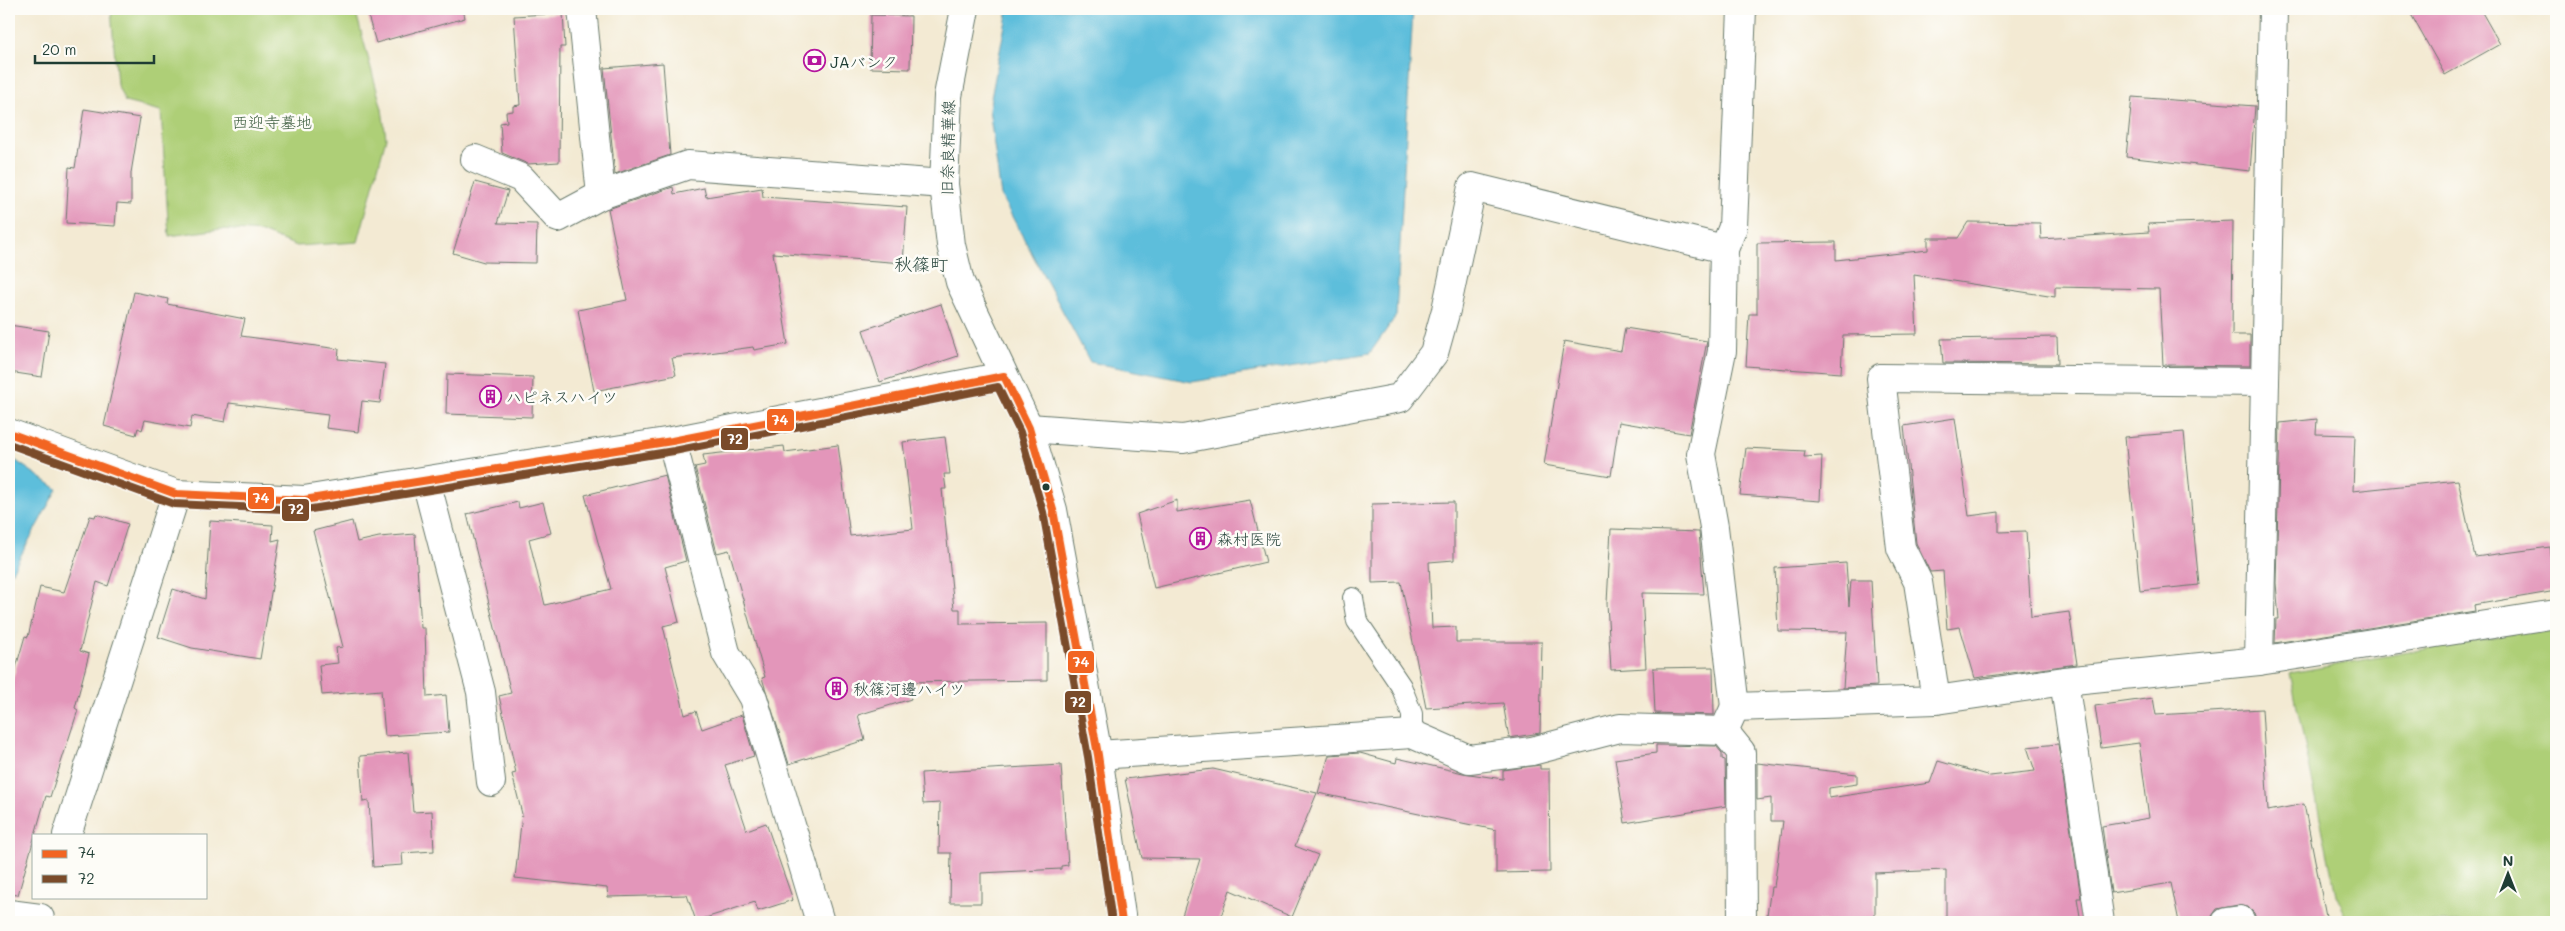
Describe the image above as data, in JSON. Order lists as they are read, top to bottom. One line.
{"streets":{"street":["旧奈良精華線"]},"districts":["秋篠町"],"parks":["西迎寺墓地"],"places":{"bank":["JAバンク"],"building":["ハピネスハイツ","森村医院","秋篠河邊ハイツ"]},"lines":["transit line 74","transit line 72"],"legend":["74","72"],"scale_bar":"20 m","north":"top"}
